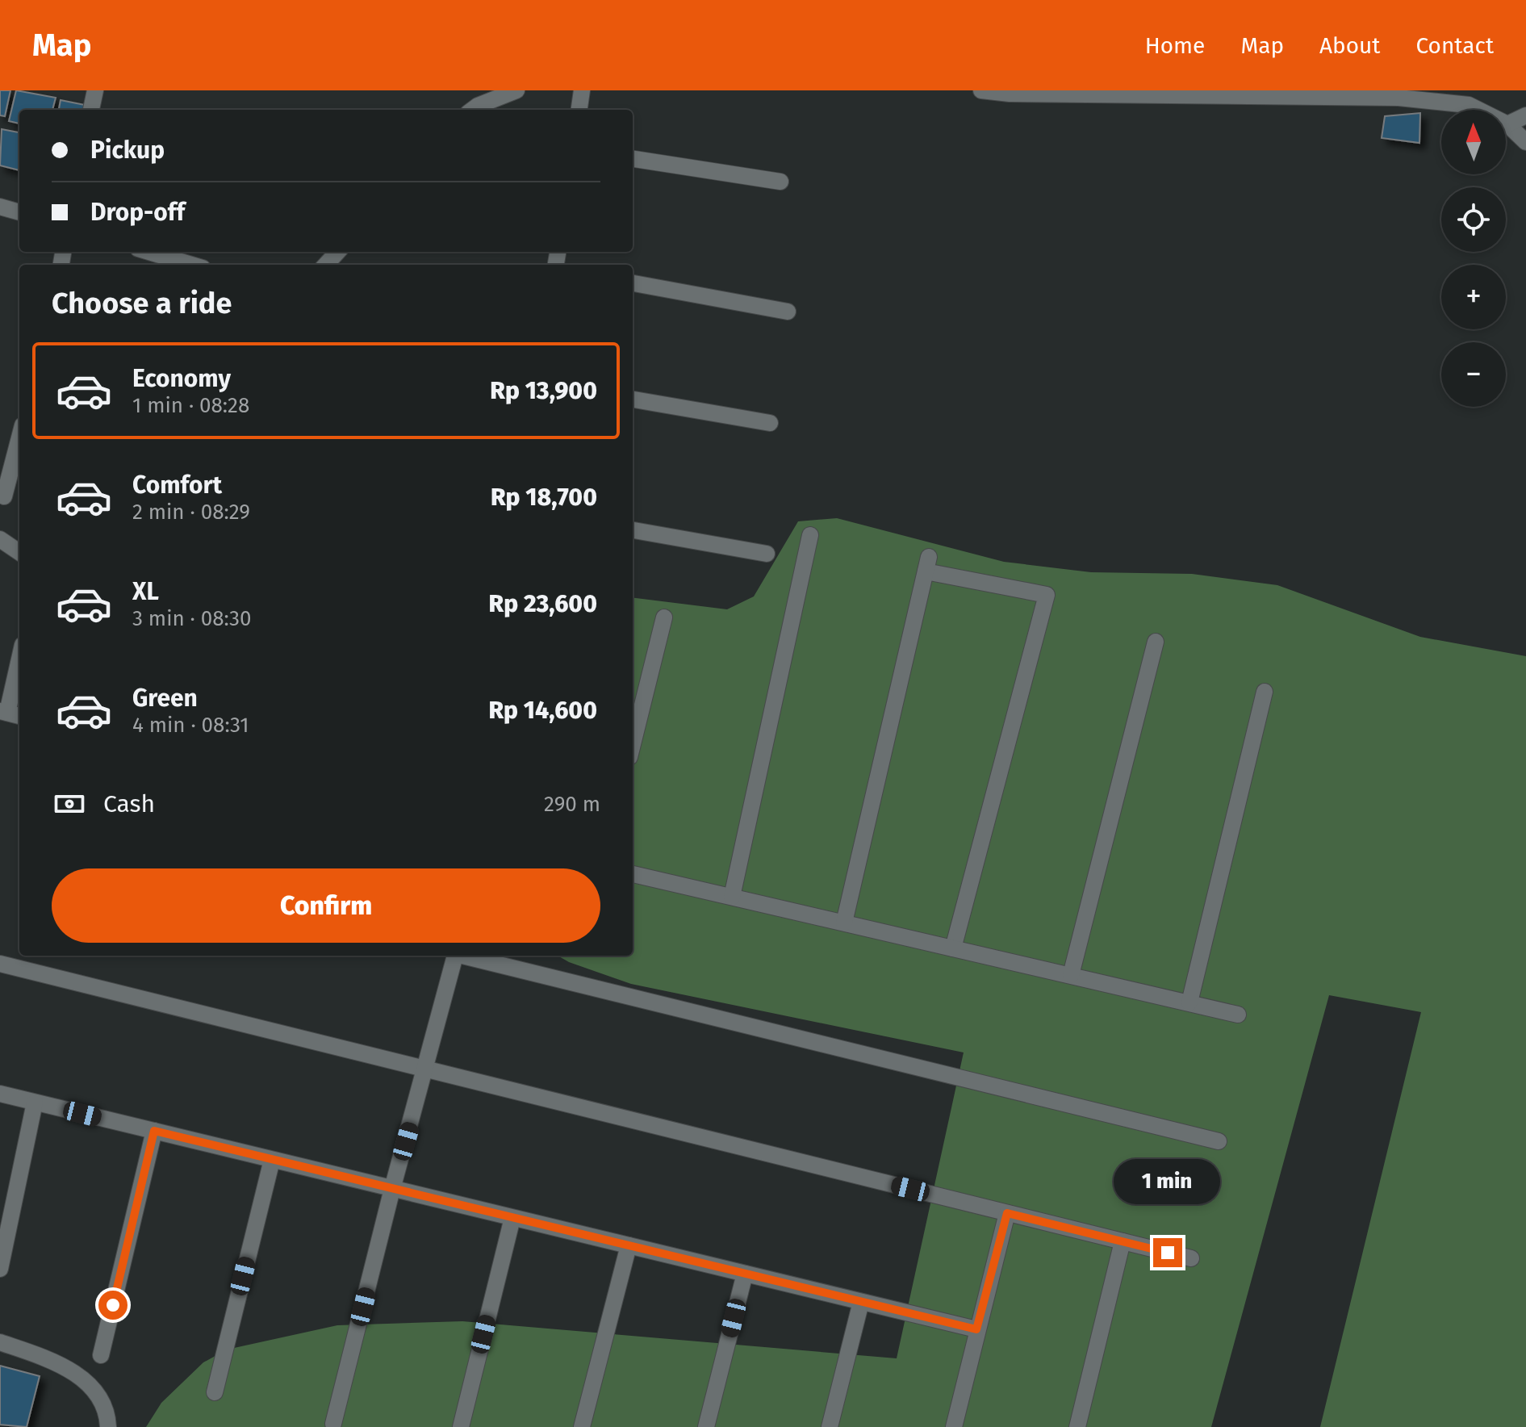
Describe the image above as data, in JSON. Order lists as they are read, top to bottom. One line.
{"north":"top","page":{"header":"Map","nav":["Home","Map","About","Contact"],"map_buttons":["+","−"],"banner":["Pickup","Drop-off"],"heading":"Choose a ride","list":[{"name":"Economy","note":"1 min · 08:28","value":"Rp 13,900"},{"name":"Comfort","note":"2 min · 08:29","value":"Rp 18,700"},{"name":"XL","note":"3 min · 08:30","value":"Rp 23,600"},{"name":"Green","note":"4 min · 08:31","value":"Rp 14,600"}],"pay":["Cash","290 m"],"buttons":"Confirm","bubble":"1 min"}}
